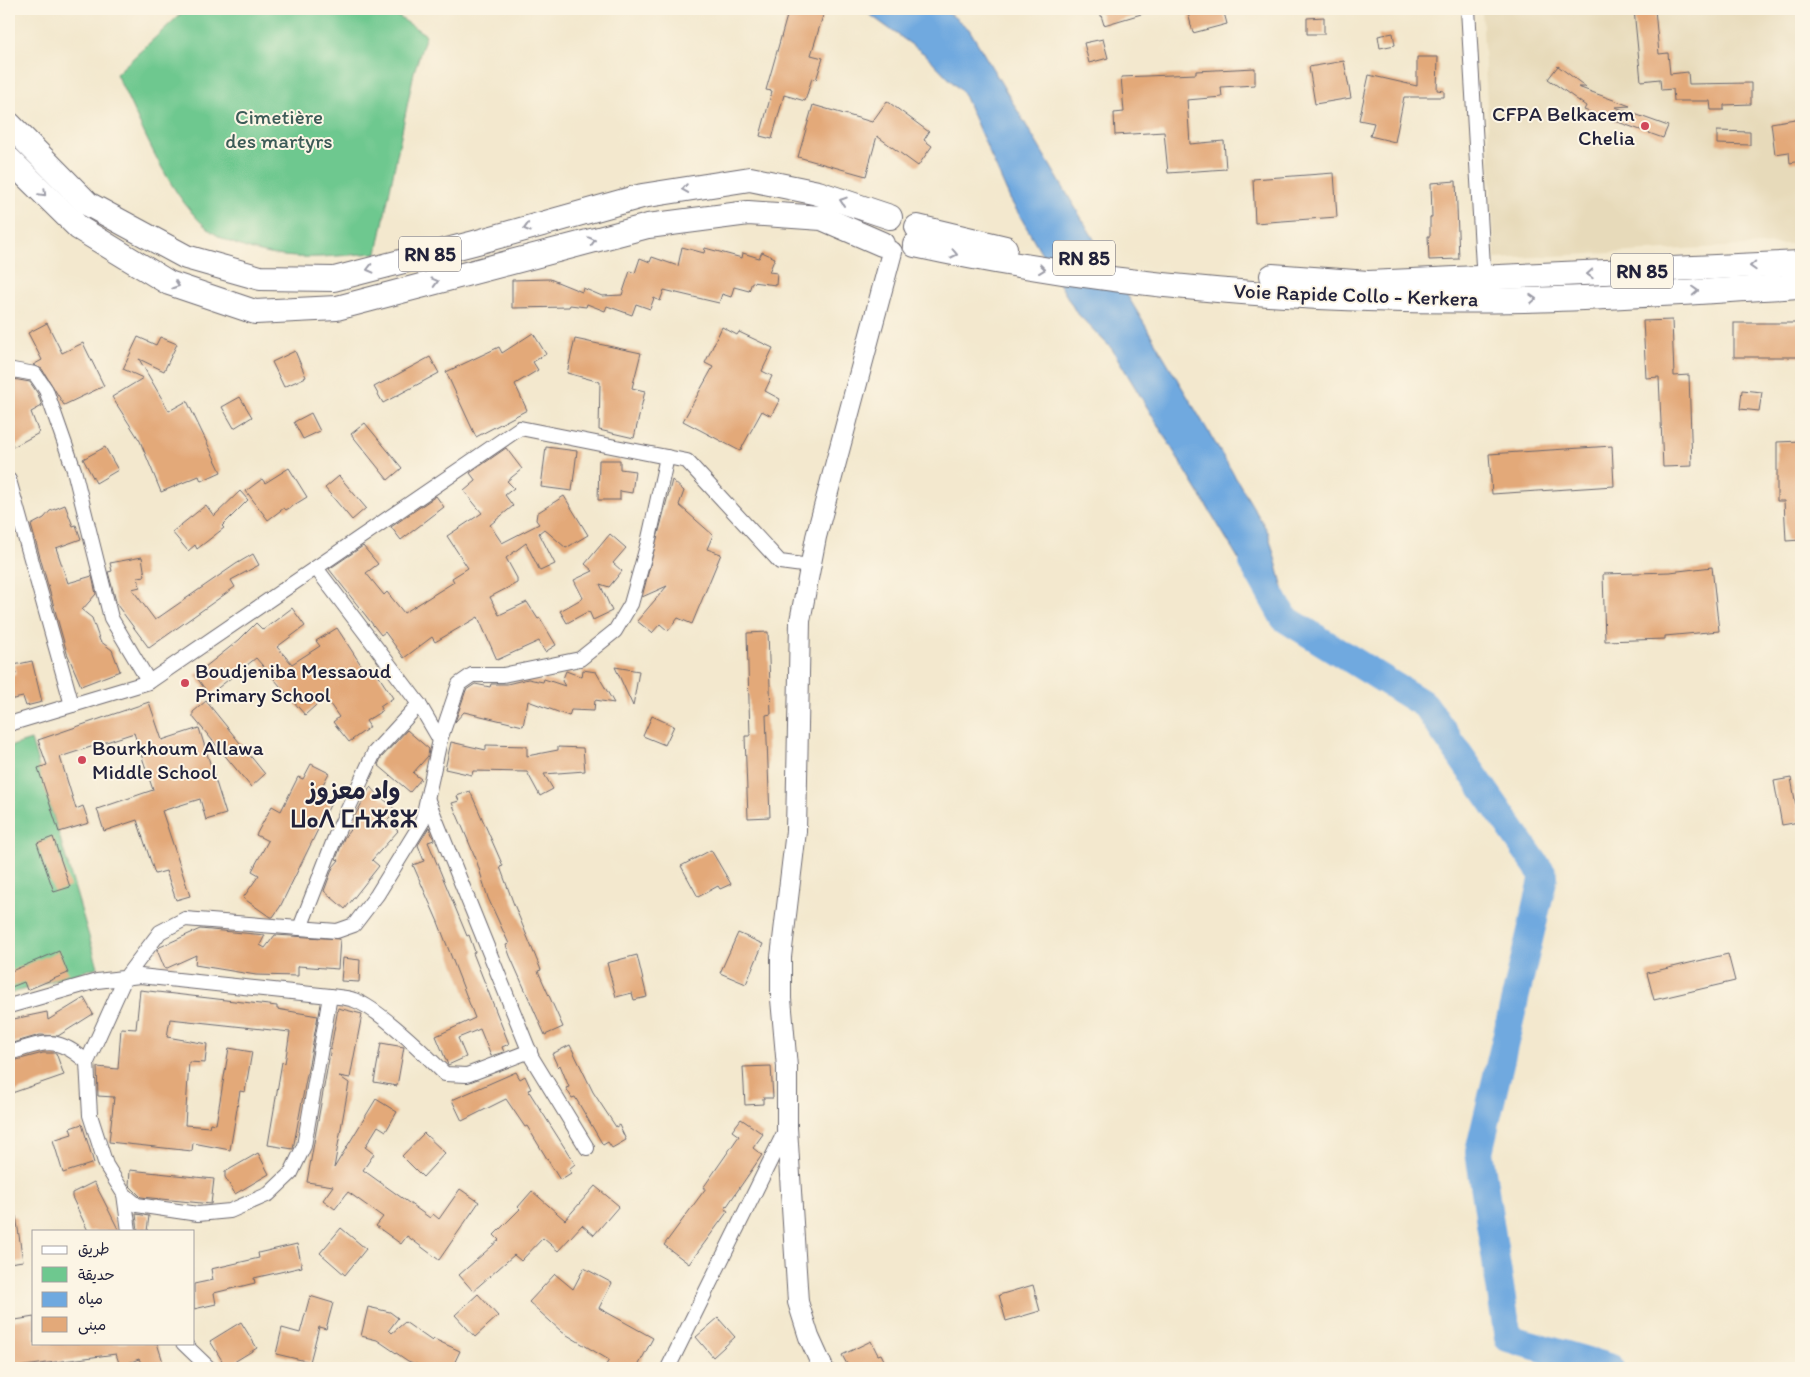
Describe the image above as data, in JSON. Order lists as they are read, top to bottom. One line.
{"streets":{"highway":["RN 85","Voie Rapide Collo - Kerkera"]},"crossings":[["RN 85","Voie Rapide Collo - Kerkera"]],"districts":["واد معزوز ⵡⴰⴷ ⵎⵄⵣⵓⵣ"],"parks":["Cimetière des martyrs"],"places":["CFPA Belkacem Chelia","Boudjeniba Messaoud Primary School","Bourkhoum Allawa Middle School"],"legend":["طريق","حديقة","مياه","مبنى"]}
